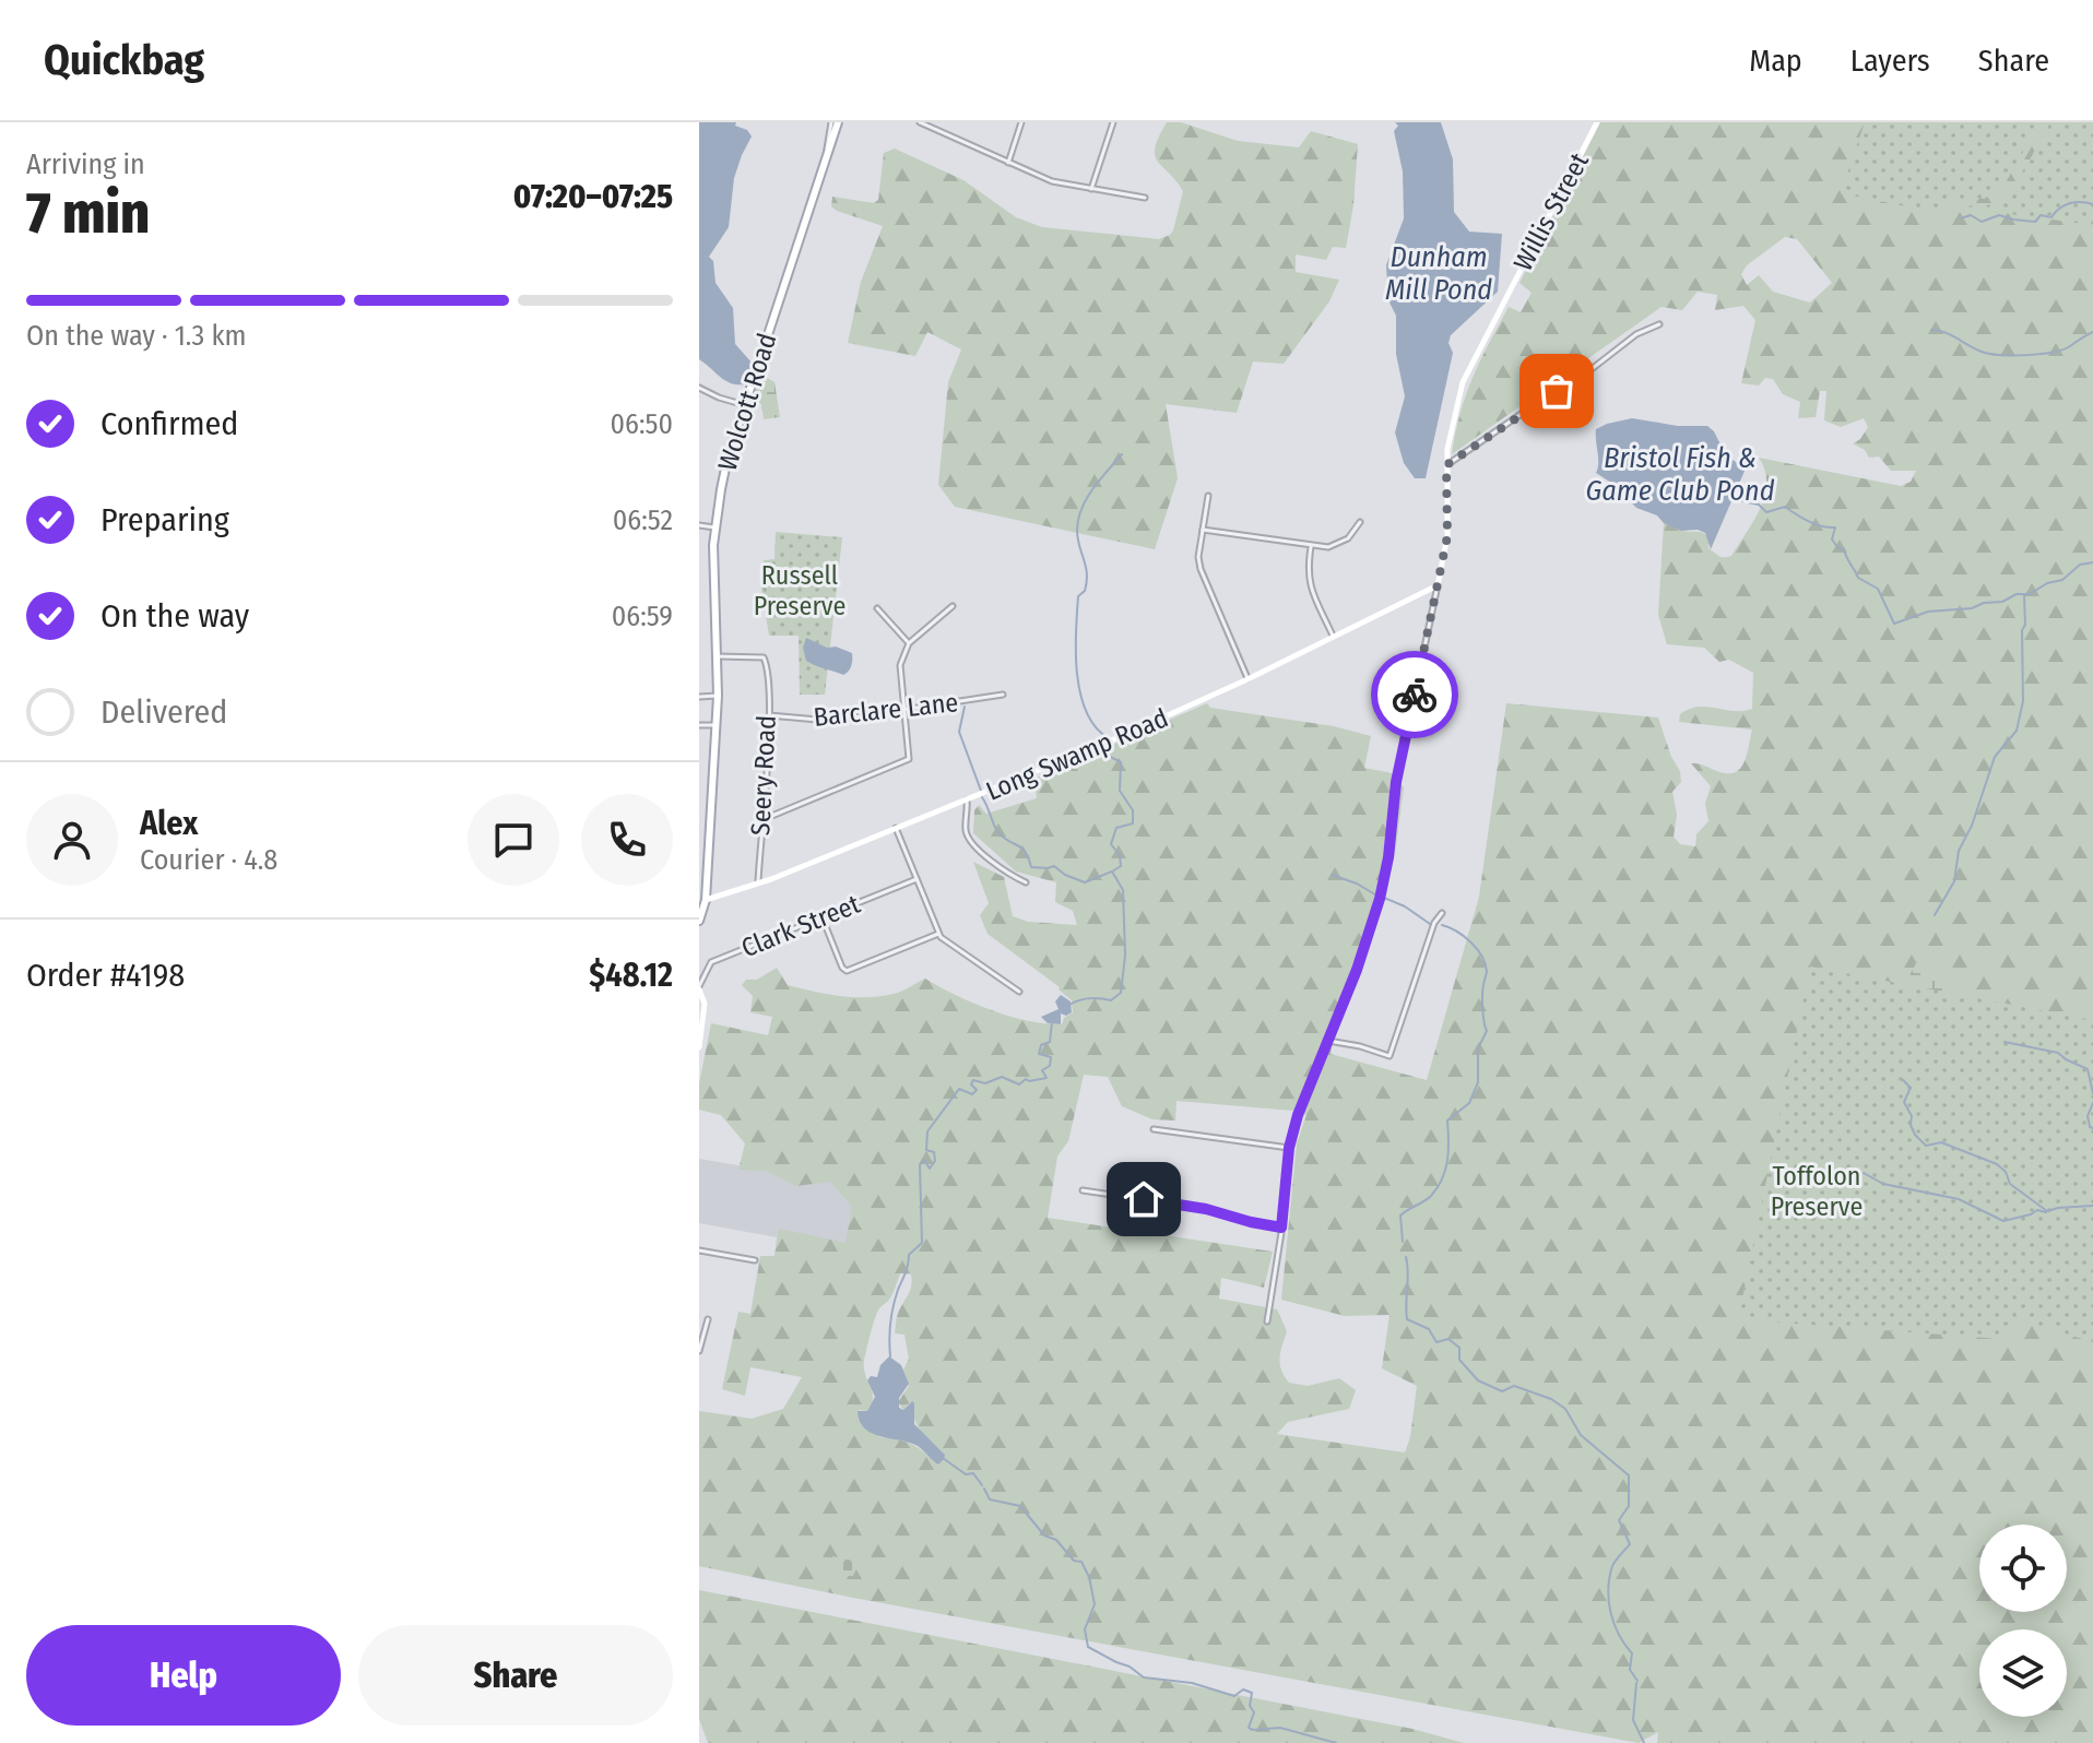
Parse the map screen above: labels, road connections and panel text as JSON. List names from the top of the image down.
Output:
{
  "streets": {
    "main road": ["Willis Street", "Wolcott Road", "Long Swamp Road"],
    "street": ["Barclare Lane", "Seery Road", "Clark Street"]
  },
  "crossings": [
    ["Willis Street", "Long Swamp Road"],
    ["Wolcott Road", "Long Swamp Road"],
    ["Wolcott Road", "Seery Road"],
    ["Barclare Lane", "Seery Road"],
    ["Long Swamp Road", "Seery Road"]
  ],
  "water": ["Dunham Mill Pond", "Bristol Fish & Game Club Pond"],
  "parks": ["Russell Preserve", "Toffolon Preserve"],
  "page": {
    "header": "Quickbag",
    "nav": ["Map", "Layers", "Share"],
    "heading": ["7 min", "Arriving in", "07:20–07:25"],
    "panel": [
      "Alex",
      "Courier · 4.8",
      "Order #4198",
      "$48.12"
    ],
    "bar": "On the way · 1.3 km",
    "list": [
      ["Confirmed", "06:50"],
      ["Preparing", "06:52"],
      ["On the way", "06:59"],
      "Delivered"
    ],
    "buttons": ["Help", "Share"]
  }
}
